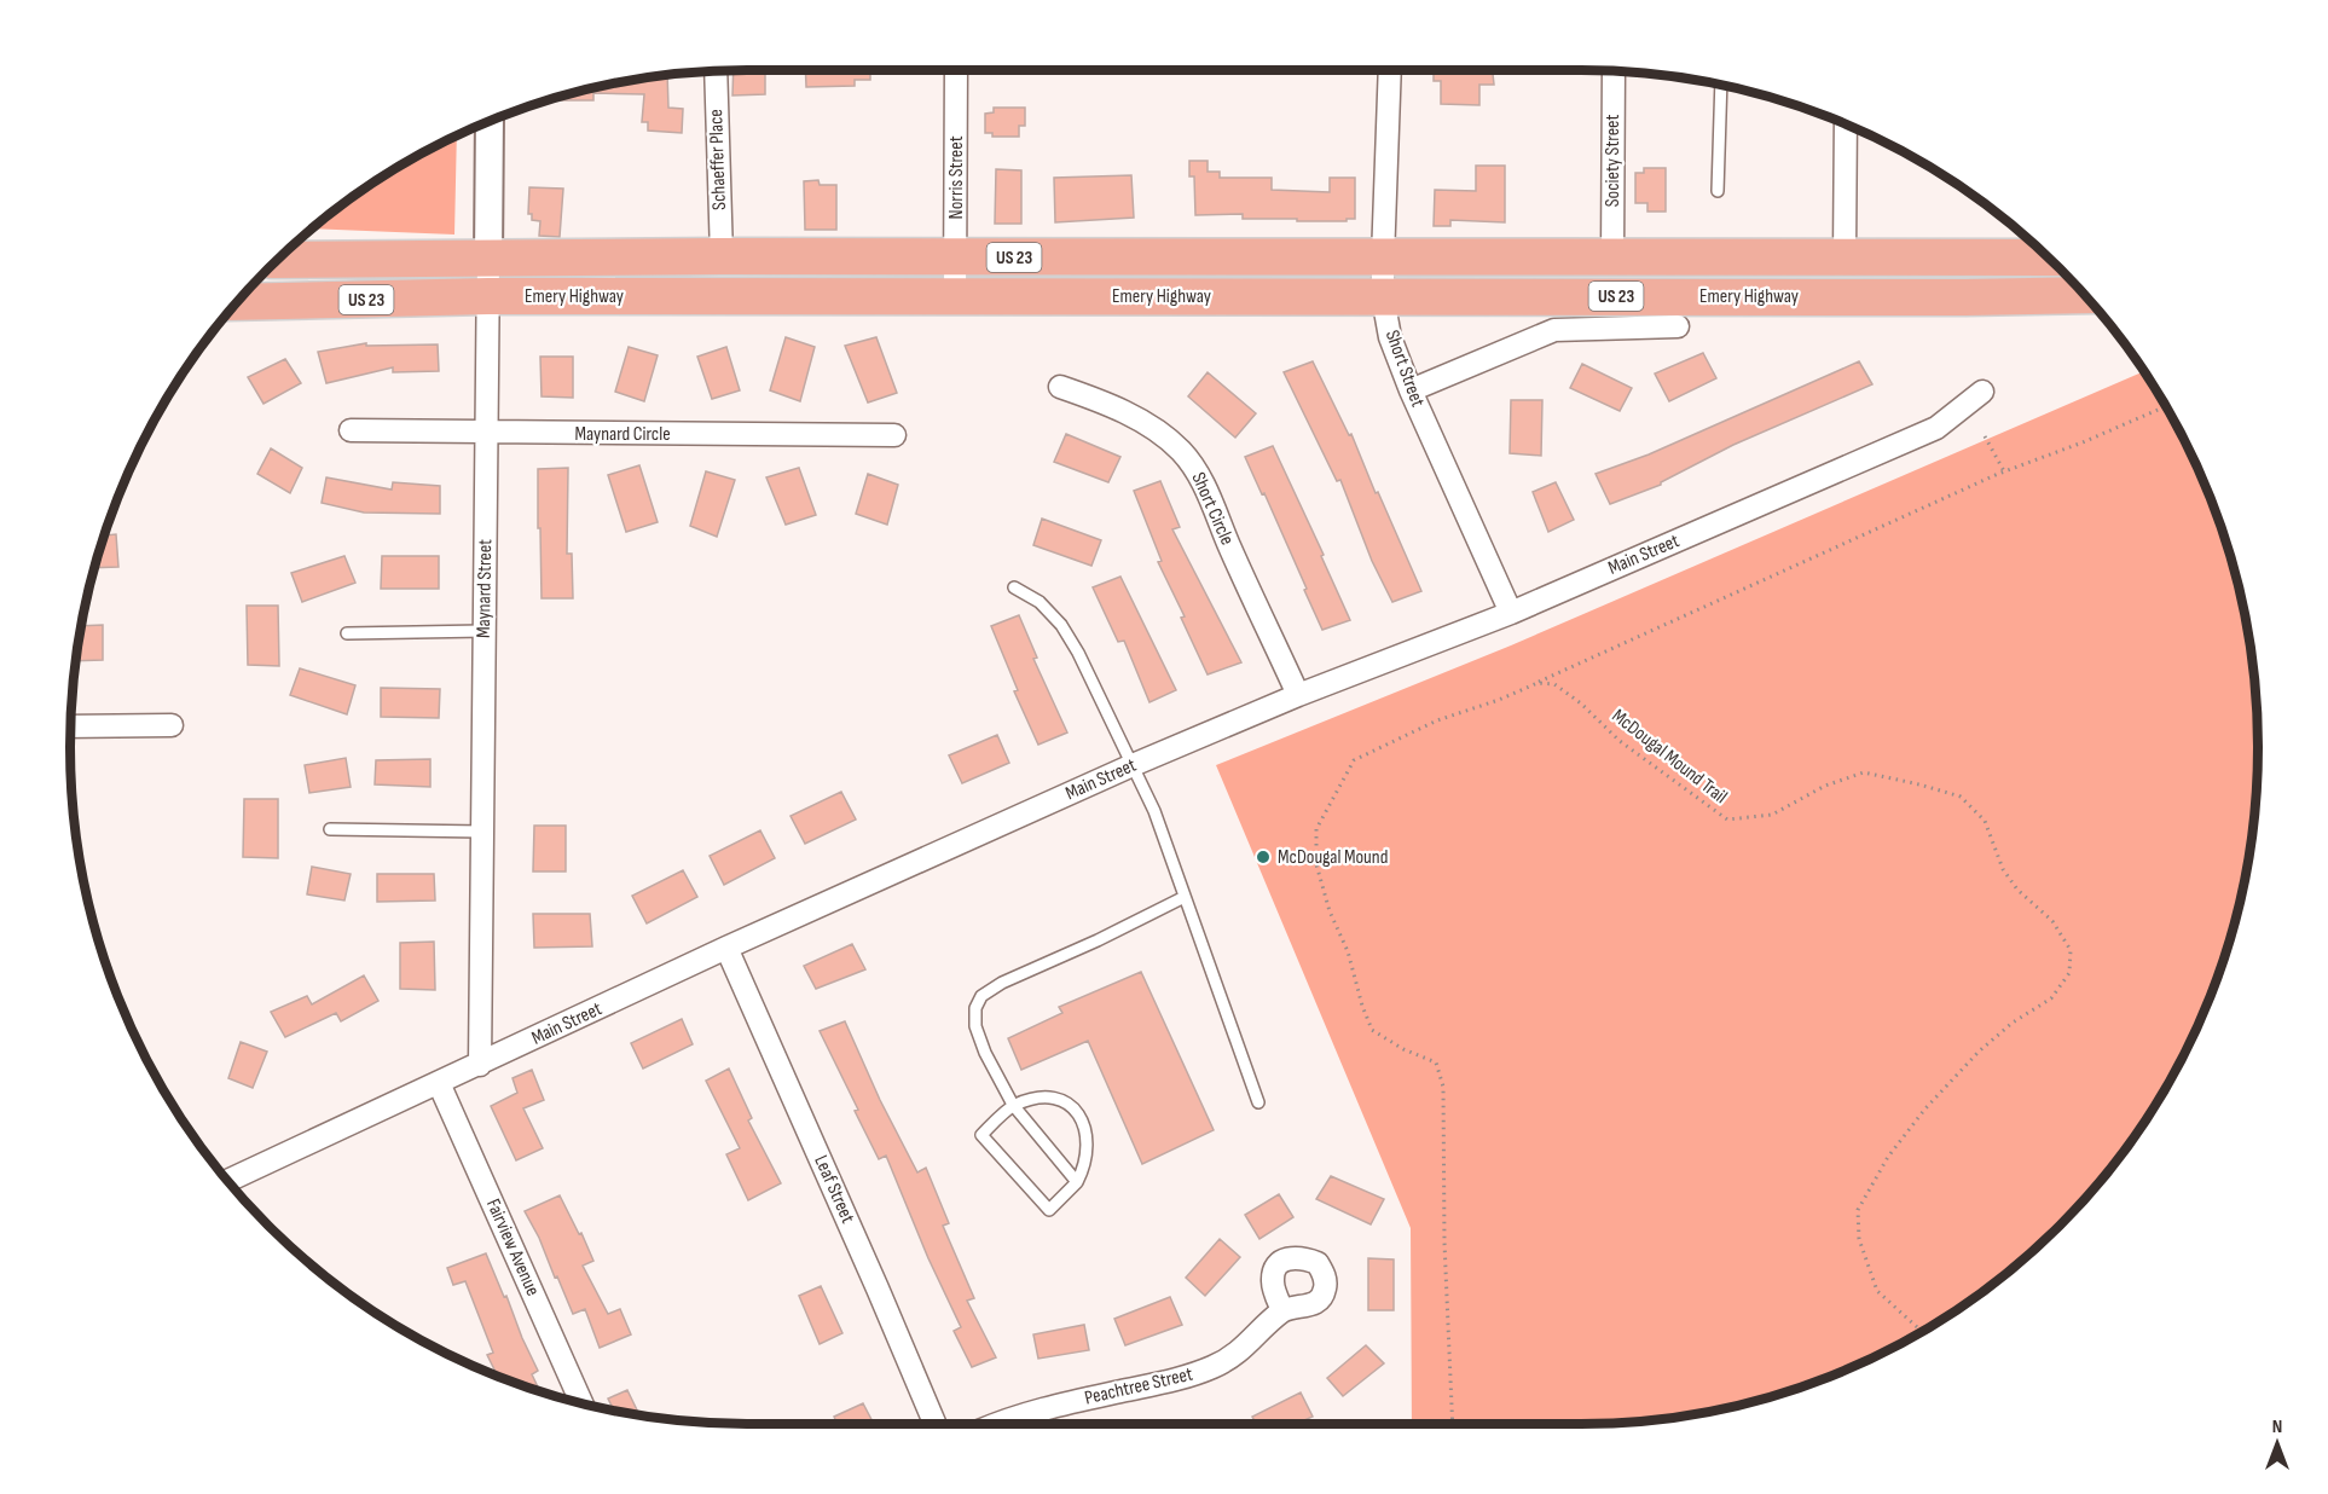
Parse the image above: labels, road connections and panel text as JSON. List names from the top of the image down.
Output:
{
  "streets": {
    "highway": ["US 23", "Emery Highway"],
    "street": [
      "Schaeffer Place",
      "Society Street",
      "Norris Street",
      "Short Street",
      "Maynard Circle",
      "Short Circle",
      "Main Street",
      "Maynard Street",
      "Leaf Street",
      "Fairview Avenue",
      "Peachtree Street"
    ],
    "path": ["McDougal Mound Trail"]
  },
  "crossings": [
    ["Schaeffer Place", "Emery Highway"],
    ["Society Street", "Emery Highway"],
    ["Norris Street", "Emery Highway"],
    ["Emery Highway", "Short Street"],
    ["Emery Highway", "Maynard Street"],
    ["Short Street", "Main Street"],
    ["Maynard Circle", "Maynard Street"],
    ["Short Circle", "Main Street"],
    ["Main Street", "Maynard Street"],
    ["Main Street", "Leaf Street"],
    ["Main Street", "Fairview Avenue"]
  ],
  "places": ["McDougal Mound"],
  "north": "top"
}
